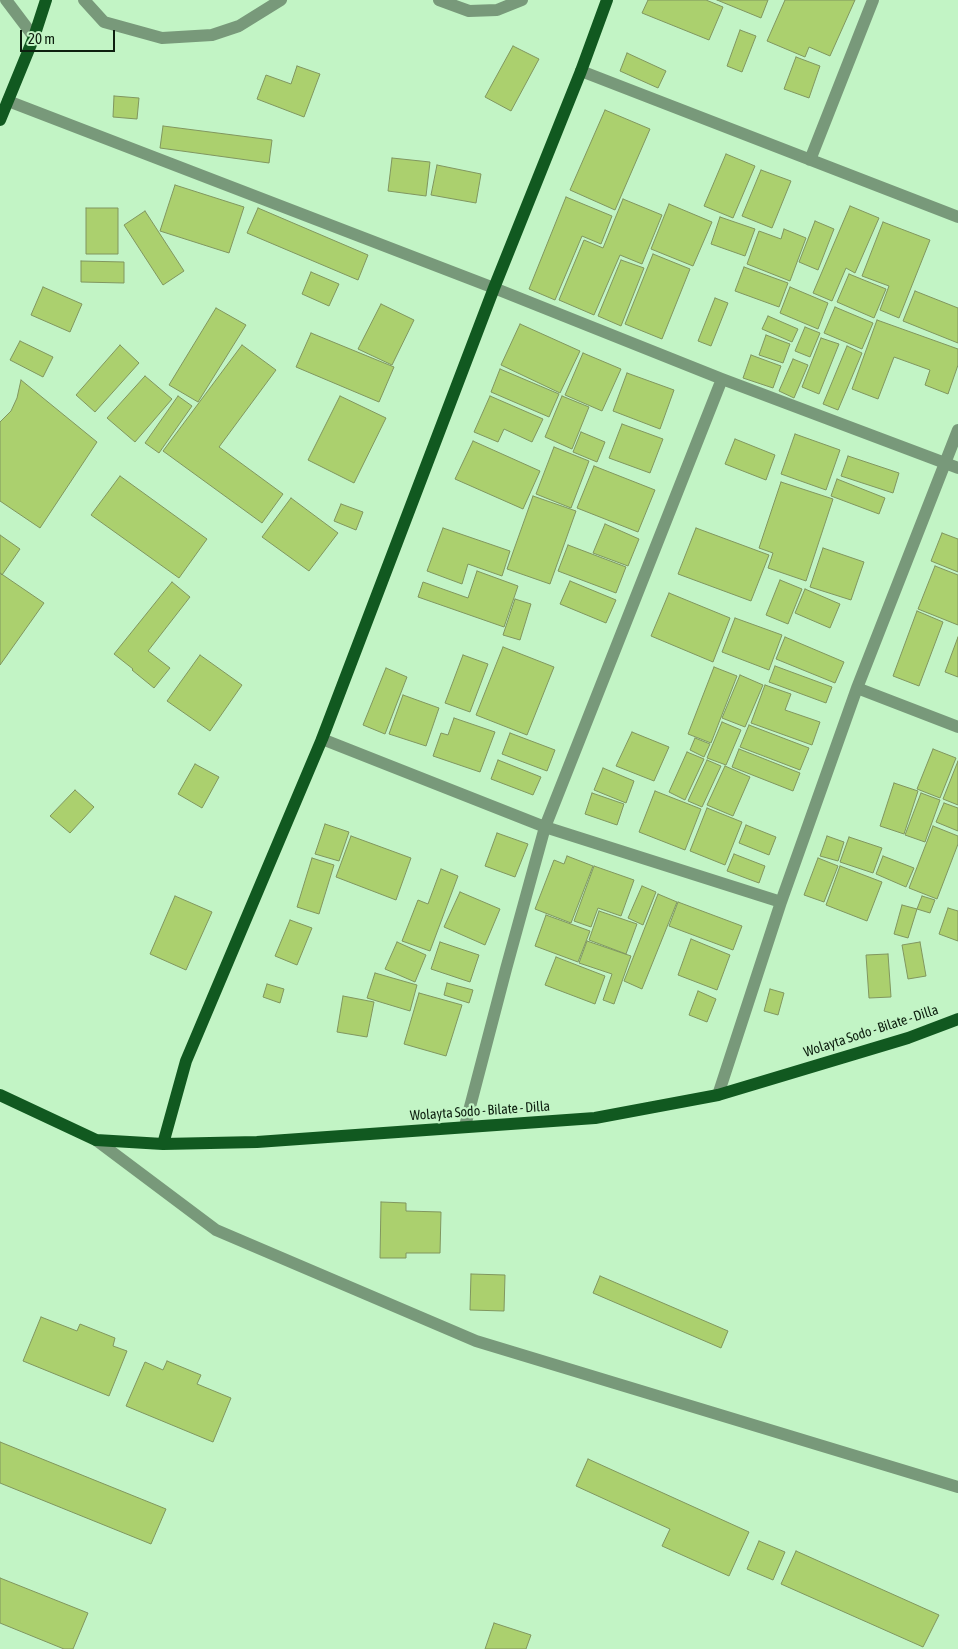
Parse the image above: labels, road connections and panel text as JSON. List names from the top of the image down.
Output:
{
  "streets": {
    "main road": ["Wolayta Sodo - Bilate - Dilla"]
  },
  "scale_bar": "20 m"
}
